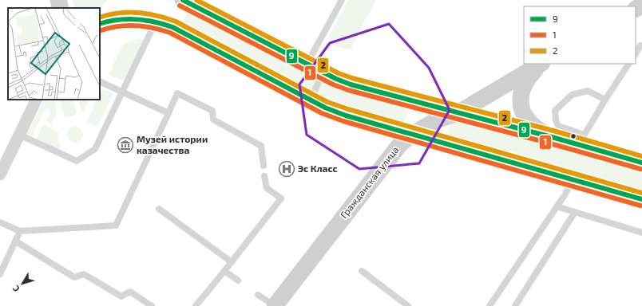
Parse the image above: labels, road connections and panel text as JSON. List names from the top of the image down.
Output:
{
  "streets": {
    "main road": ["Гражданская улица"]
  },
  "places": {
    "museum": ["Музей истории казачества"],
    "hospital": ["Эс Класс"]
  },
  "lines": ["transit line 9", "transit line 2", "transit line 1"],
  "legend": ["9", "1", "2"],
  "north": "bottom left"
}
